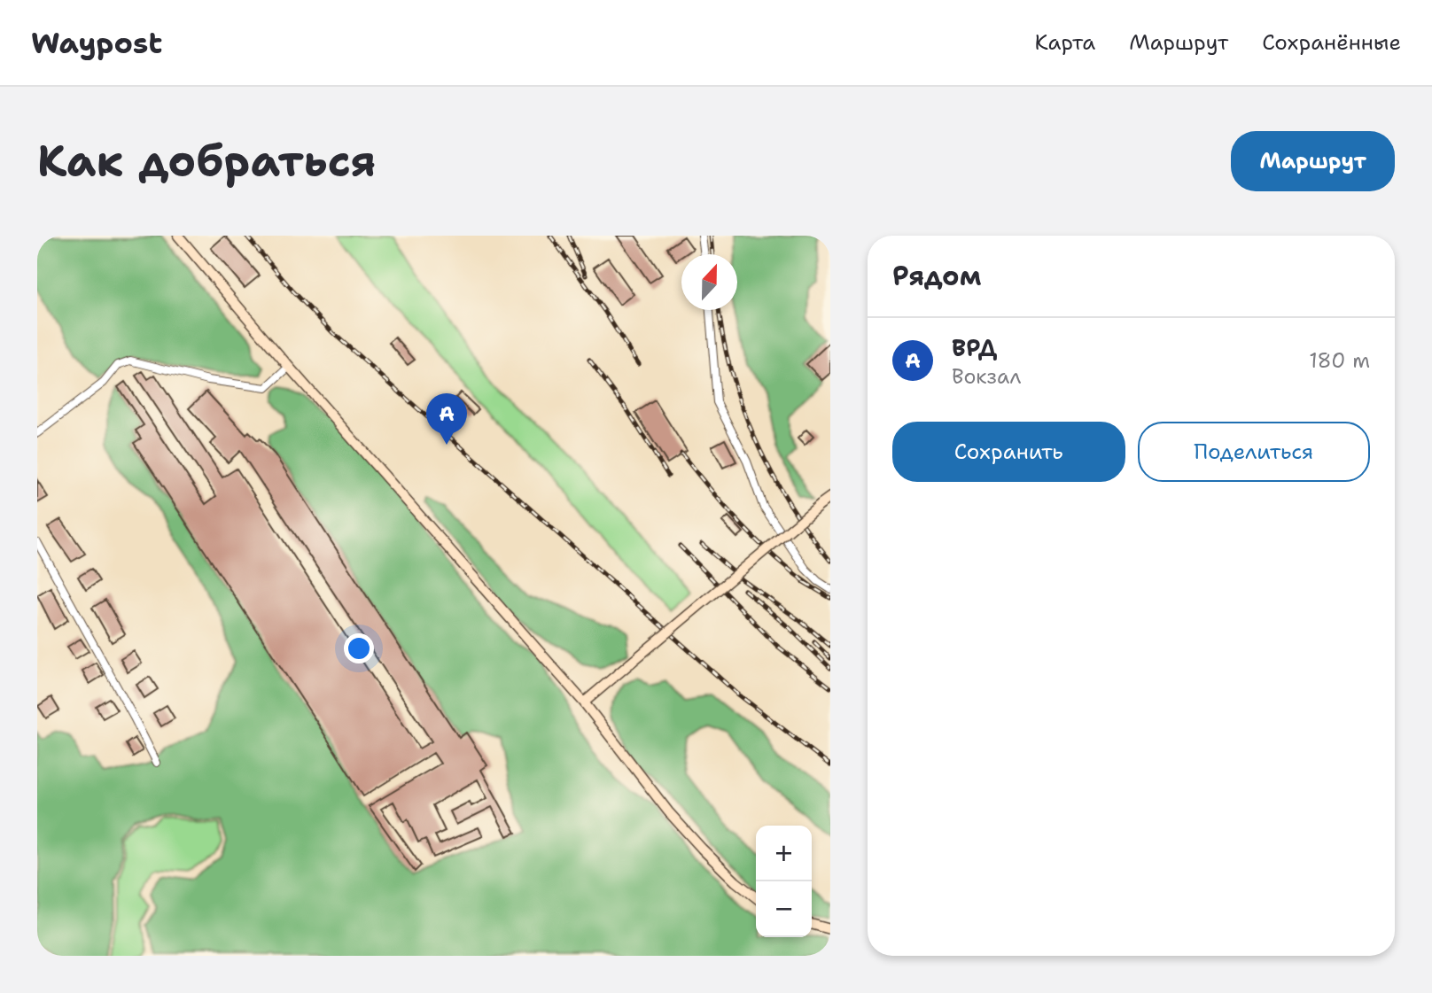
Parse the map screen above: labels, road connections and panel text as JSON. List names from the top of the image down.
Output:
{
  "north": "top",
  "page": {
    "header": "Waypost",
    "nav": ["Карта", "Маршрут", "Сохранённые"],
    "buttons": [
      "Маршрут",
      ["Сохранить", "Поделиться"]
    ],
    "title": "Как добраться",
    "heading": "Рядом",
    "list": [
      {
        "mark": "A",
        "name": "ВРД",
        "note": "Вокзал",
        "value": "180 m"
      }
    ],
    "pins": "A",
    "map_buttons": ["+", "−"]
  }
}
